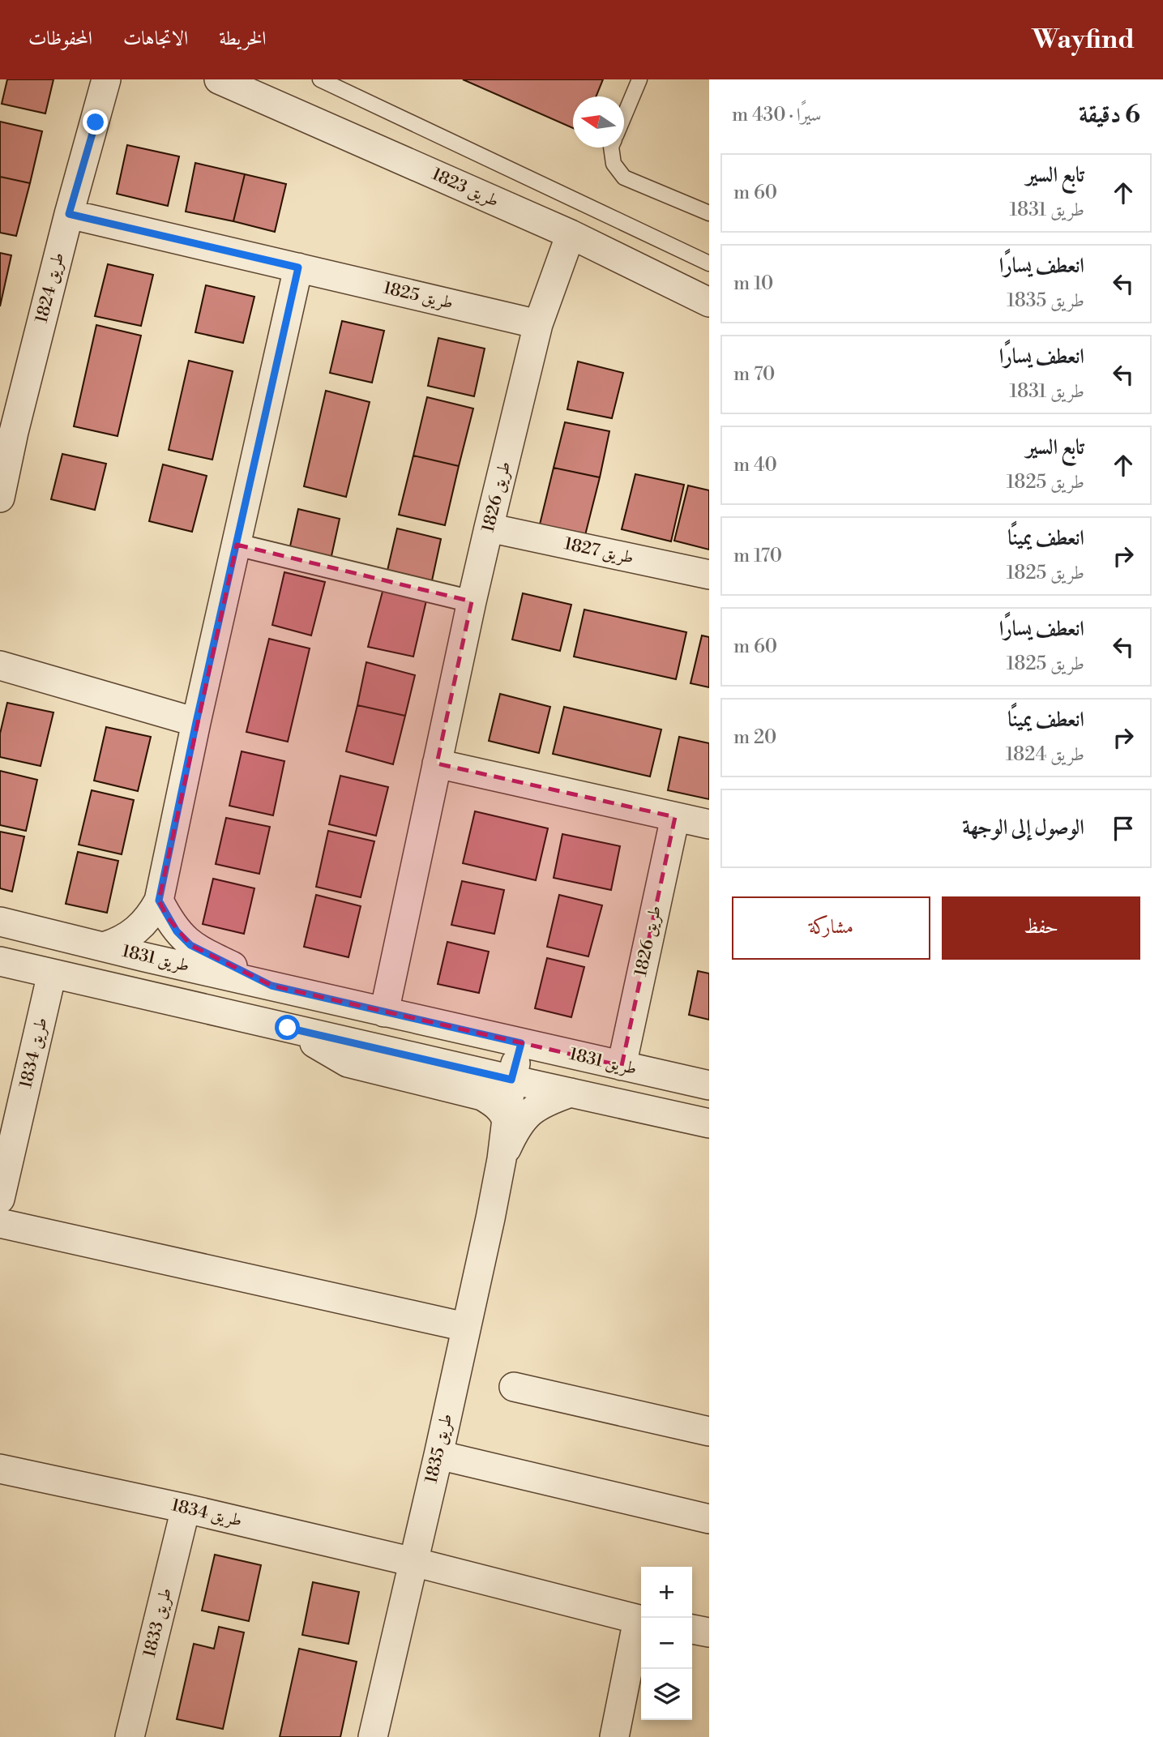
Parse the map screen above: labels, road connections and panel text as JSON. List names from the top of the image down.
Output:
{
  "streets": {
    "street": [
      "طريق 1823",
      "طريق 1824",
      "طريق 1825",
      "طريق 1826",
      "طريق 1827",
      "طريق 1831",
      "طريق 1834",
      "طريق 1835",
      "طريق 1833"
    ]
  },
  "crossings": [
    ["طريق 1823", "طريق 1826"],
    ["طريق 1824", "طريق 1825"],
    ["طريق 1825", "طريق 1826"],
    ["طريق 1826", "طريق 1827"],
    ["طريق 1826", "طريق 1831"],
    ["طريق 1831", "طريق 1835"],
    ["طريق 1834", "طريق 1835"],
    ["طريق 1834", "طريق 1833"]
  ],
  "north": "left",
  "page": {
    "header": "Wayfind",
    "nav": ["الخريطة", "الاتجاهات", "المحفوظات"],
    "heading": ["6 دقيقة", "سيرًا · 430 m"],
    "list": [
      ["تابع السير", "طريق 1831", "60 m"],
      ["انعطف يسارًا", "طريق 1835", "10 m"],
      ["انعطف يسارًا", "طريق 1831", "70 m"],
      ["تابع السير", "طريق 1825", "40 m"],
      ["انعطف يمينًا", "طريق 1825", "170 m"],
      ["انعطف يسارًا", "طريق 1825", "60 m"],
      ["انعطف يمينًا", "طريق 1824", "20 m"],
      "الوصول إلى الوجهة"
    ],
    "buttons": ["حفظ", "مشاركة"],
    "map_buttons": ["+", "−"]
  }
}
